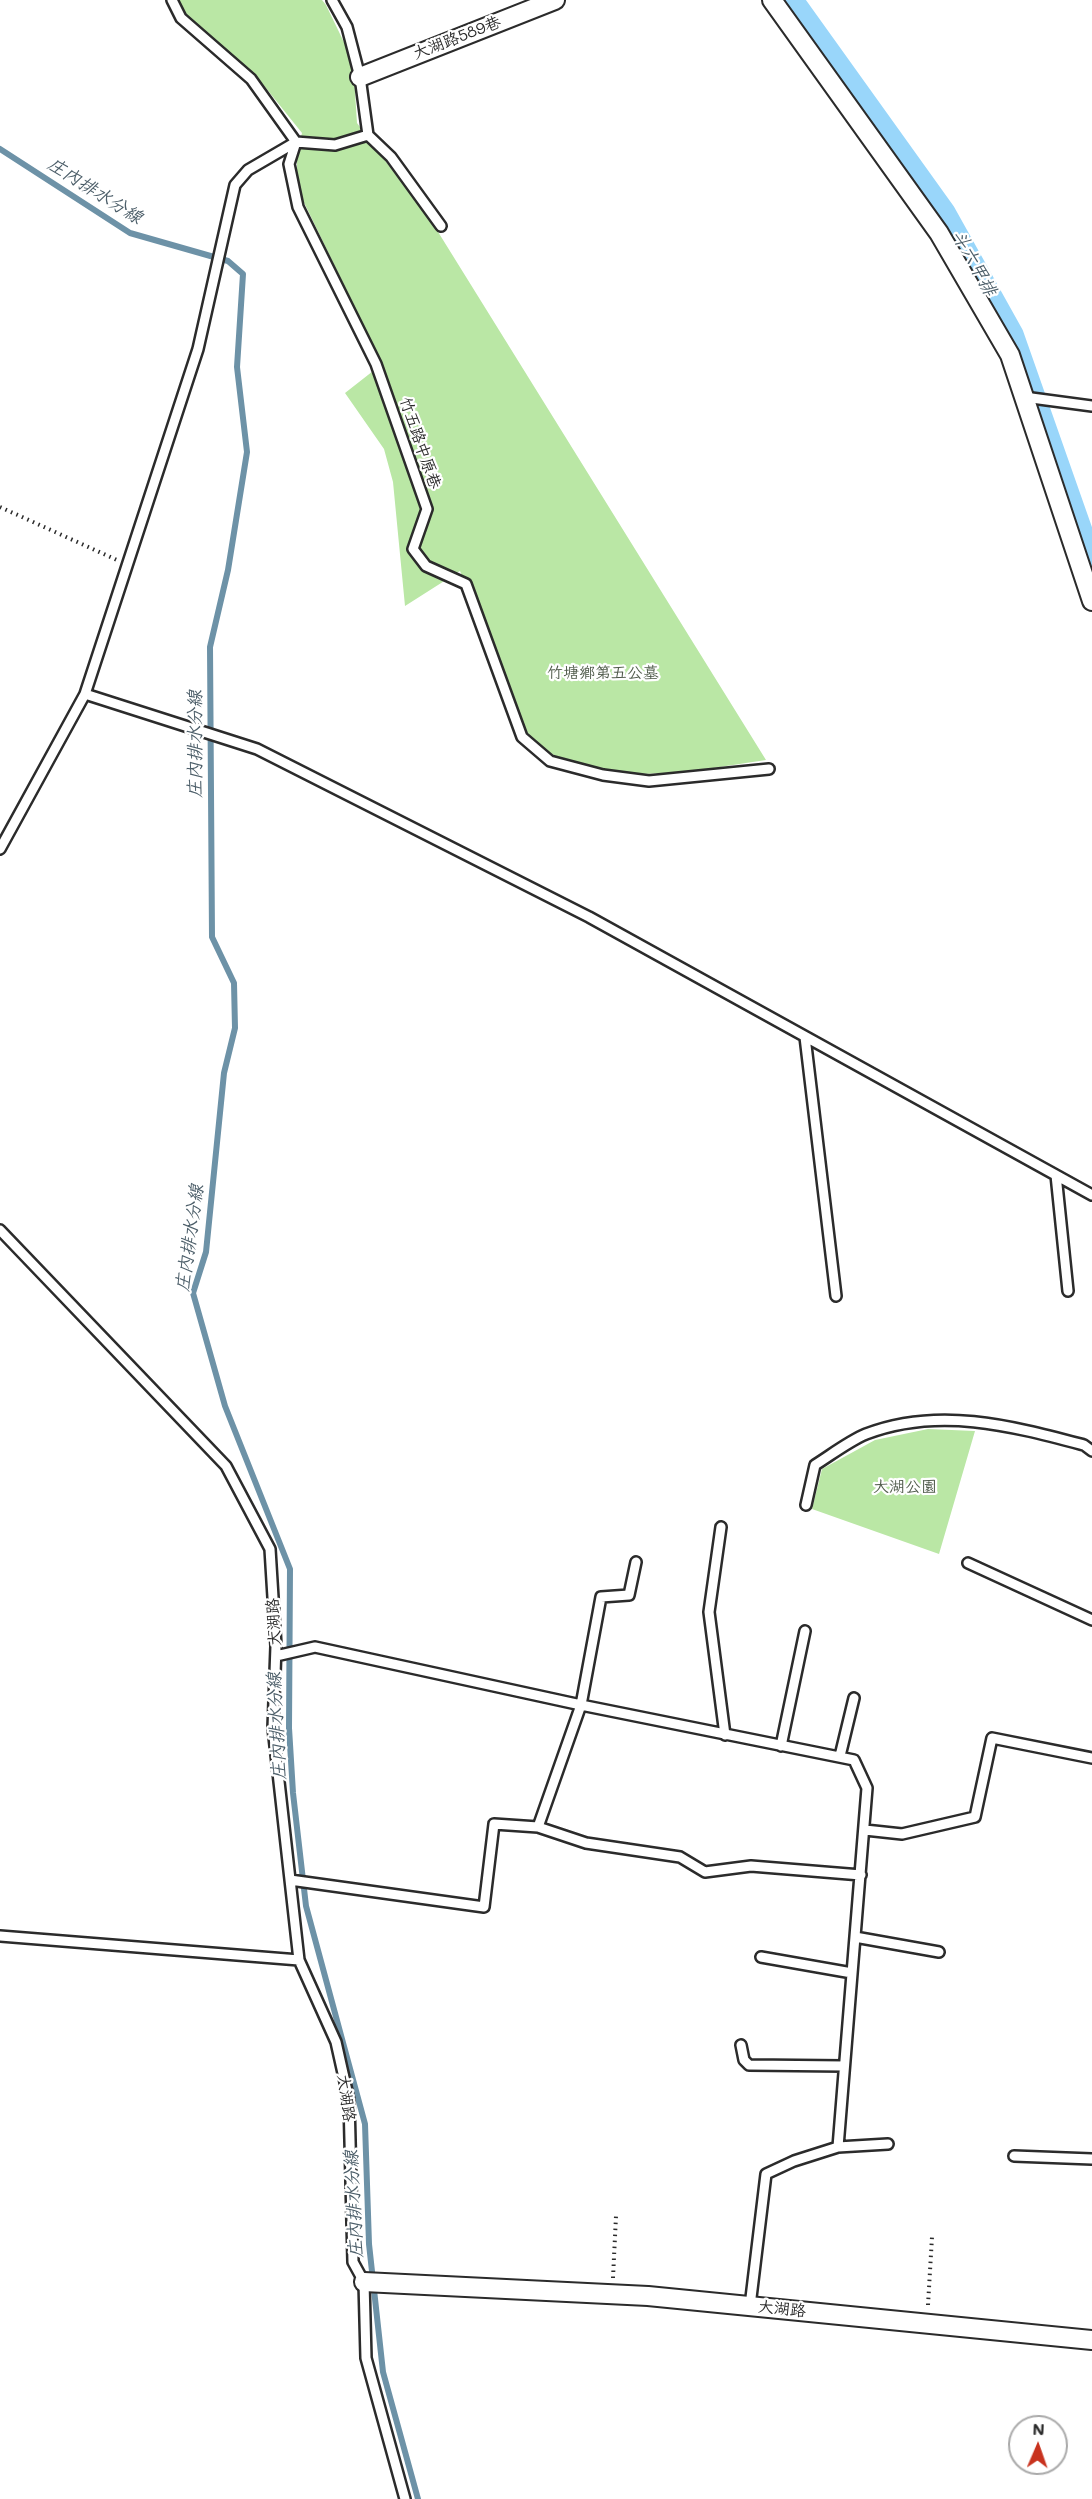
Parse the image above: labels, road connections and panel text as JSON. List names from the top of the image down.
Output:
{
  "streets": {
    "street": ["大湖路589巷", "大湖路"],
    "lane": ["竹五路中原巷"]
  },
  "water": ["庄內排水分線", "斗六甲排"],
  "parks": ["竹塘鄉第五公墓", "大湖公園"],
  "north": "top"
}
